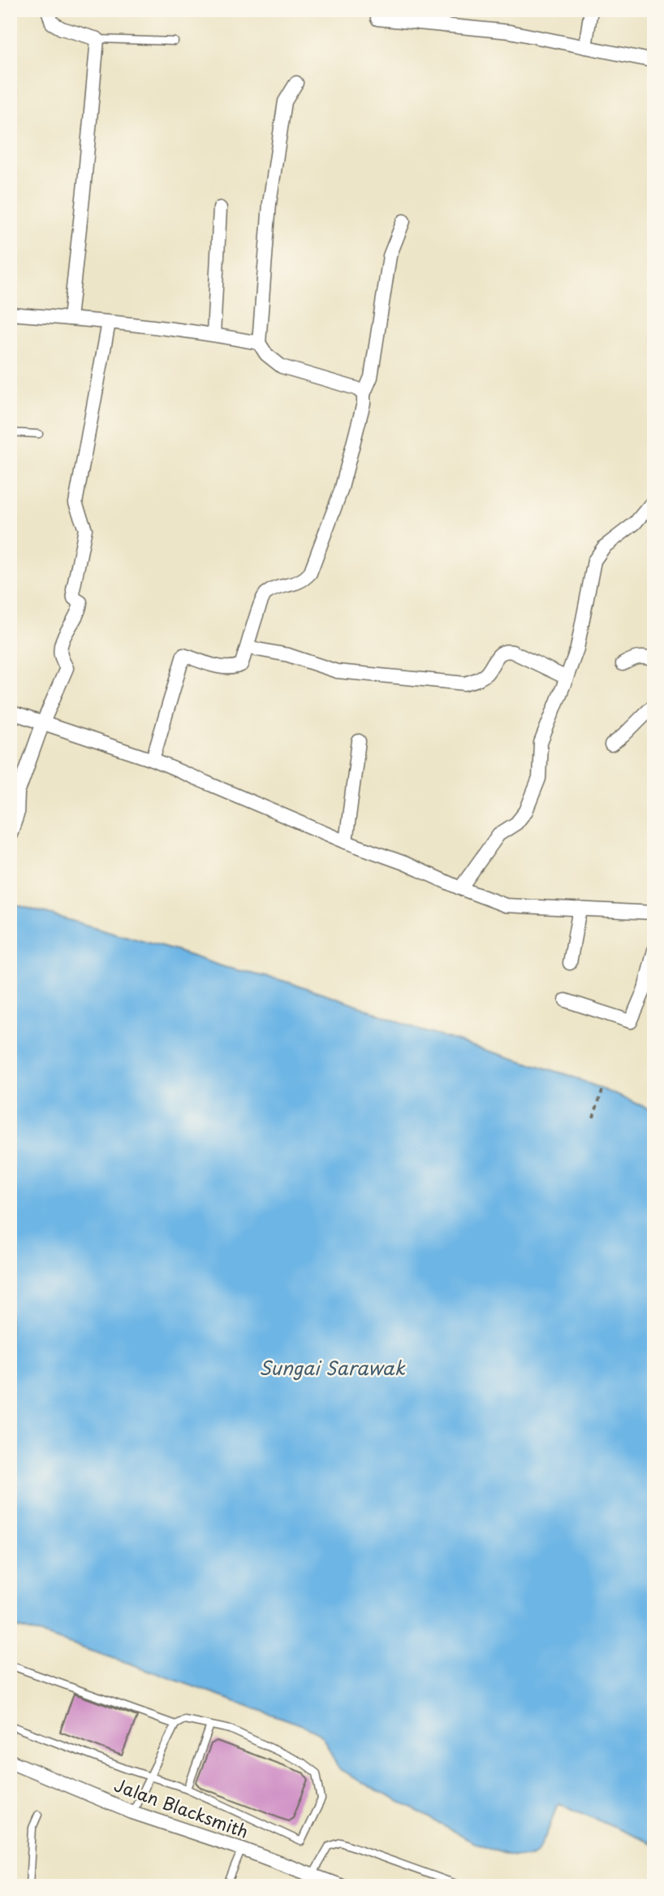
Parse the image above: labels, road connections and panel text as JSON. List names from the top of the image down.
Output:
{
  "streets": {
    "street": ["Jalan Blacksmith"]
  },
  "water": ["Sungai Sarawak"]
}
